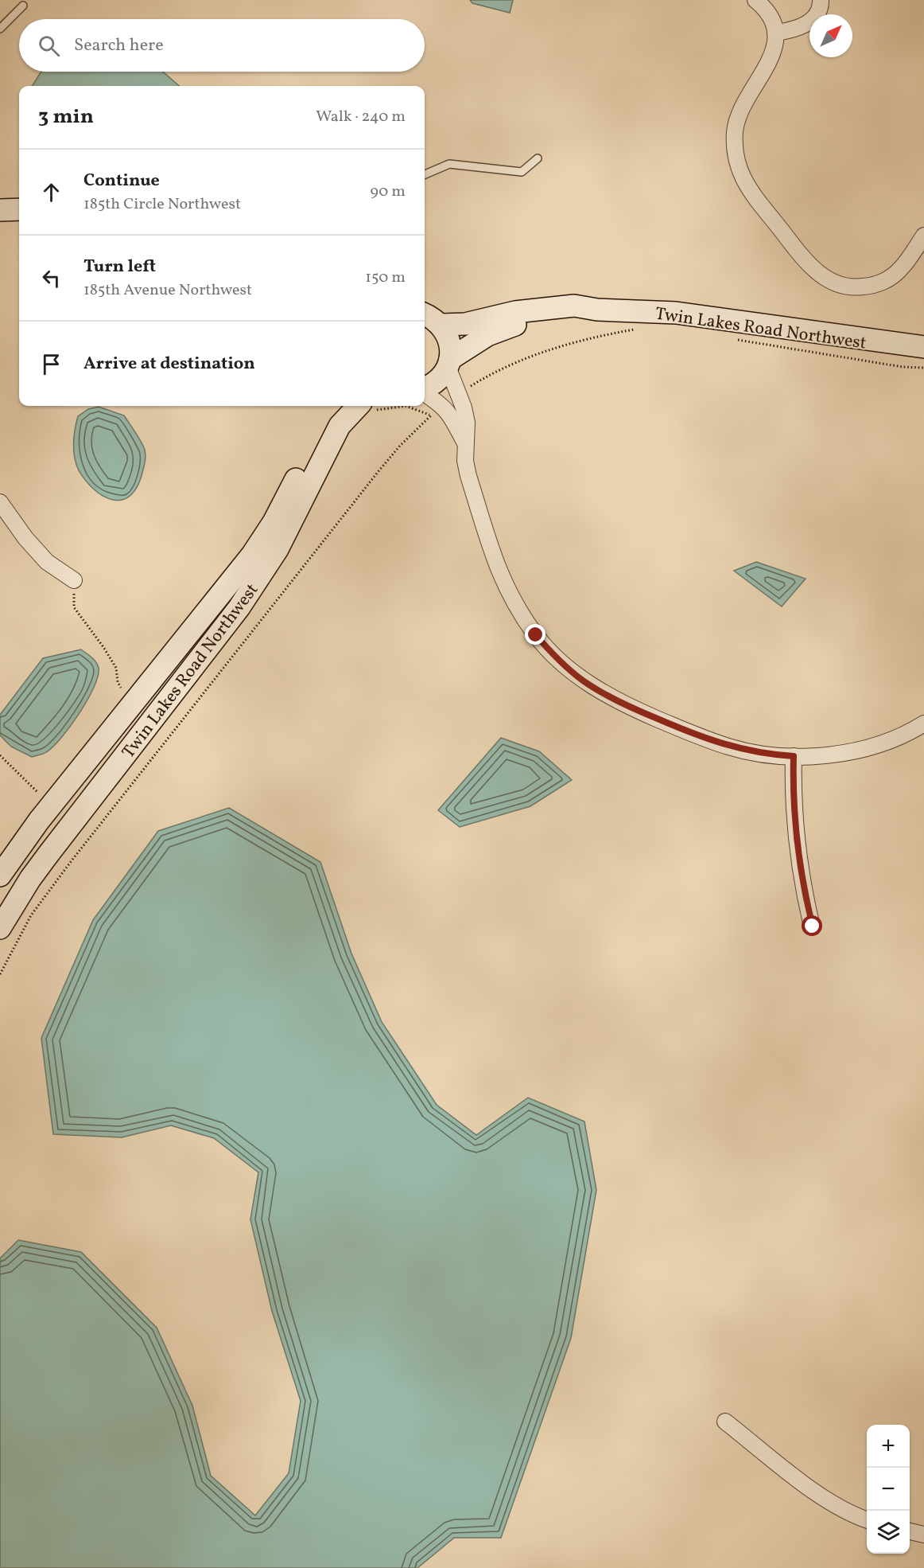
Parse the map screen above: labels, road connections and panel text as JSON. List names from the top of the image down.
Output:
{
  "streets": {
    "main road": ["Twin Lakes Road Northwest"]
  },
  "north": "top right",
  "page": {
    "search": "Search here",
    "heading": ["3 min", "Walk · 240 m"],
    "list": [
      ["Continue", "185th Circle Northwest", "90 m"],
      ["Turn left", "185th Avenue Northwest", "150 m"],
      "Arrive at destination"
    ],
    "map_buttons": ["+", "−"]
  }
}
